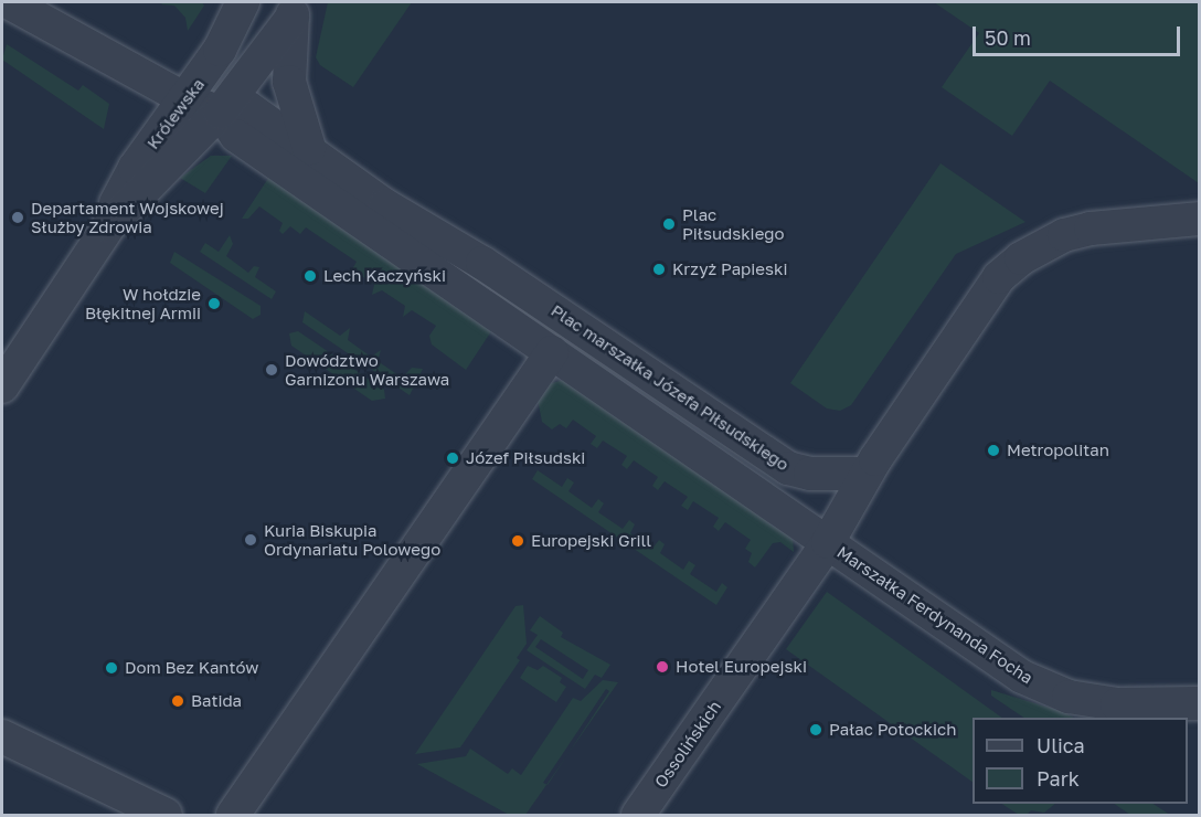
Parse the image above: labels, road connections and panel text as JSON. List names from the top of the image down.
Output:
{
  "streets": {
    "street": [
      "Królewska",
      "Plac marszałka Józefa Piłsudskiego",
      "Marszałka Ferdynanda Focha",
      "Ossolińskich"
    ]
  },
  "crossings": [
    ["Królewska", "Plac marszałka Józefa Piłsudskiego"],
    ["Plac marszałka Józefa Piłsudskiego", "Ossolińskich"],
    ["Marszałka Ferdynanda Focha", "Ossolińskich"]
  ],
  "places": [
    "Departament Wojskowej Służby Zdrowia",
    "Plac Piłsudskiego",
    "Krzyż Papieski",
    "Lech Kaczyński",
    "W hołdzie Błękitnej Armii",
    "Dowództwo Garnizonu Warszawa",
    "Metropolitan",
    "Józef Piłsudski",
    "Kuria Biskupia Ordynariatu Polowego",
    "Europejski Grill",
    "Hotel Europejski",
    "Dom Bez Kantów",
    "Batida",
    "Pałac Potockich"
  ],
  "legend": ["Ulica", "Park"],
  "scale_bar": "50 m"
}
